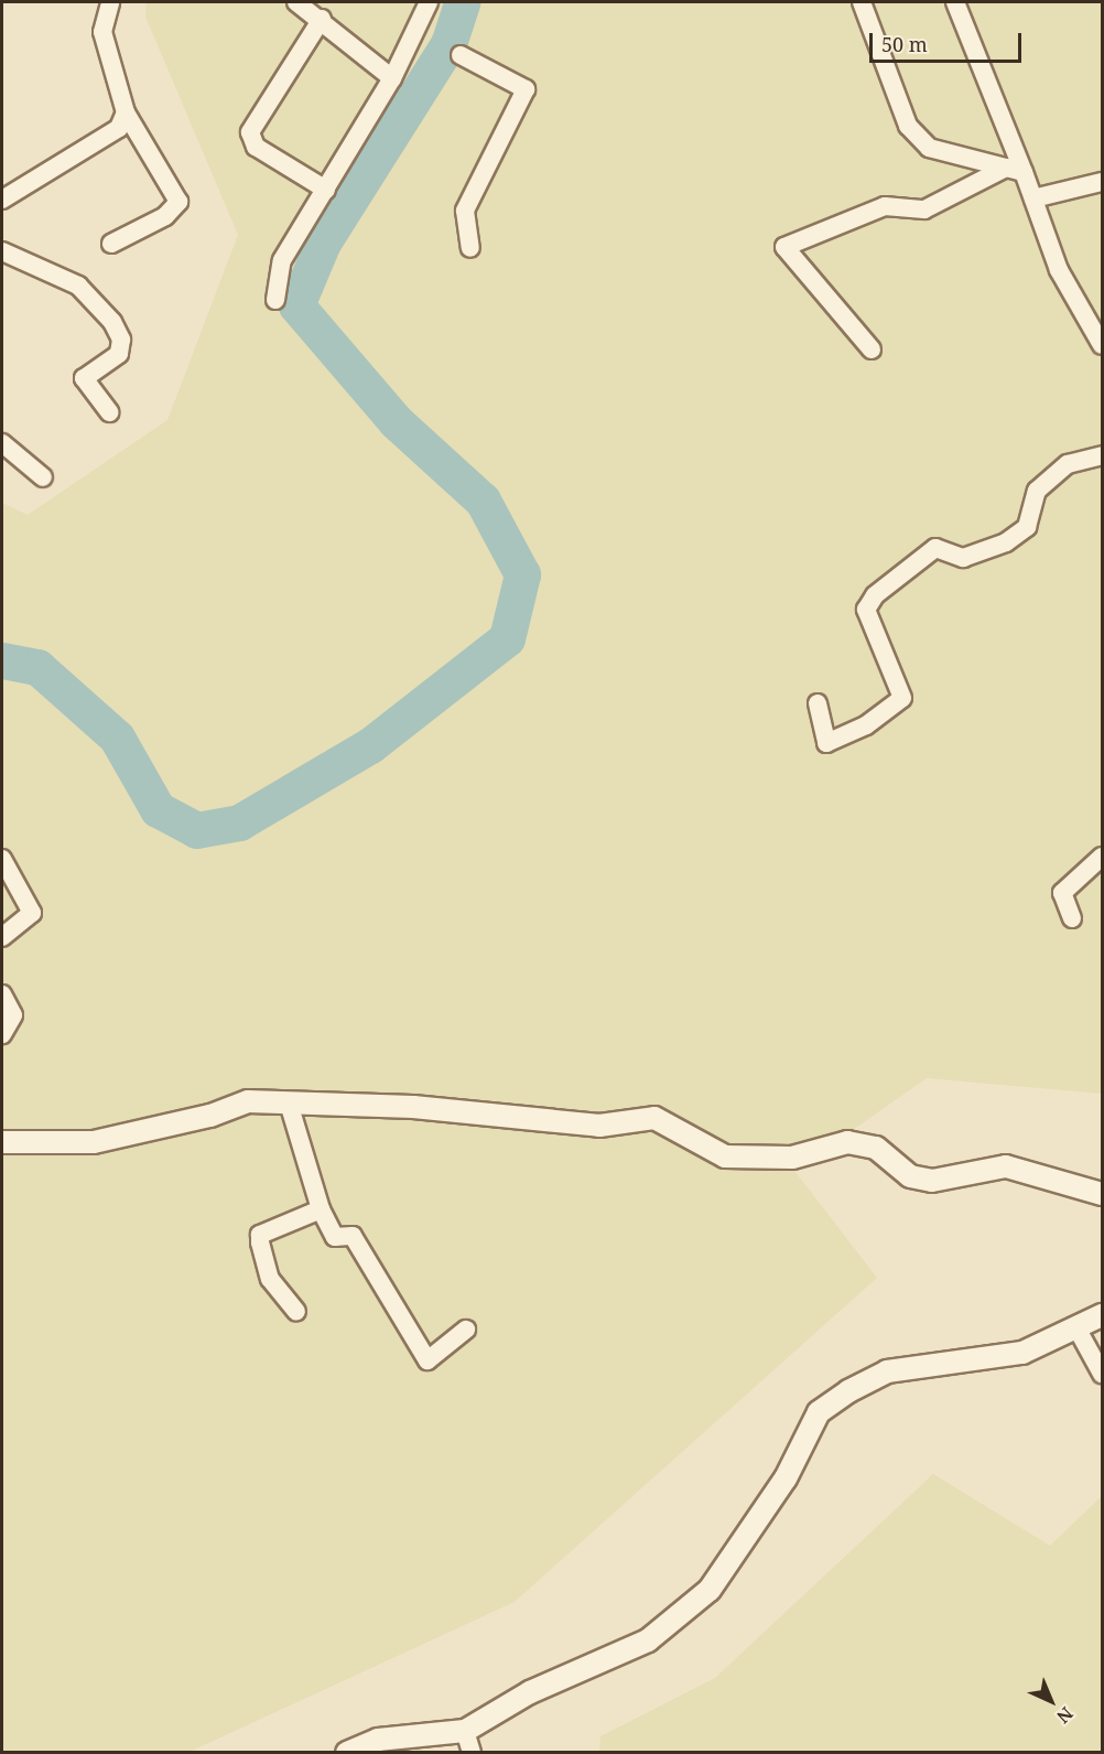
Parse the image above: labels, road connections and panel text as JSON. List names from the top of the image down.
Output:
{
  "scale_bar": "50 m",
  "north": "bottom right"
}
